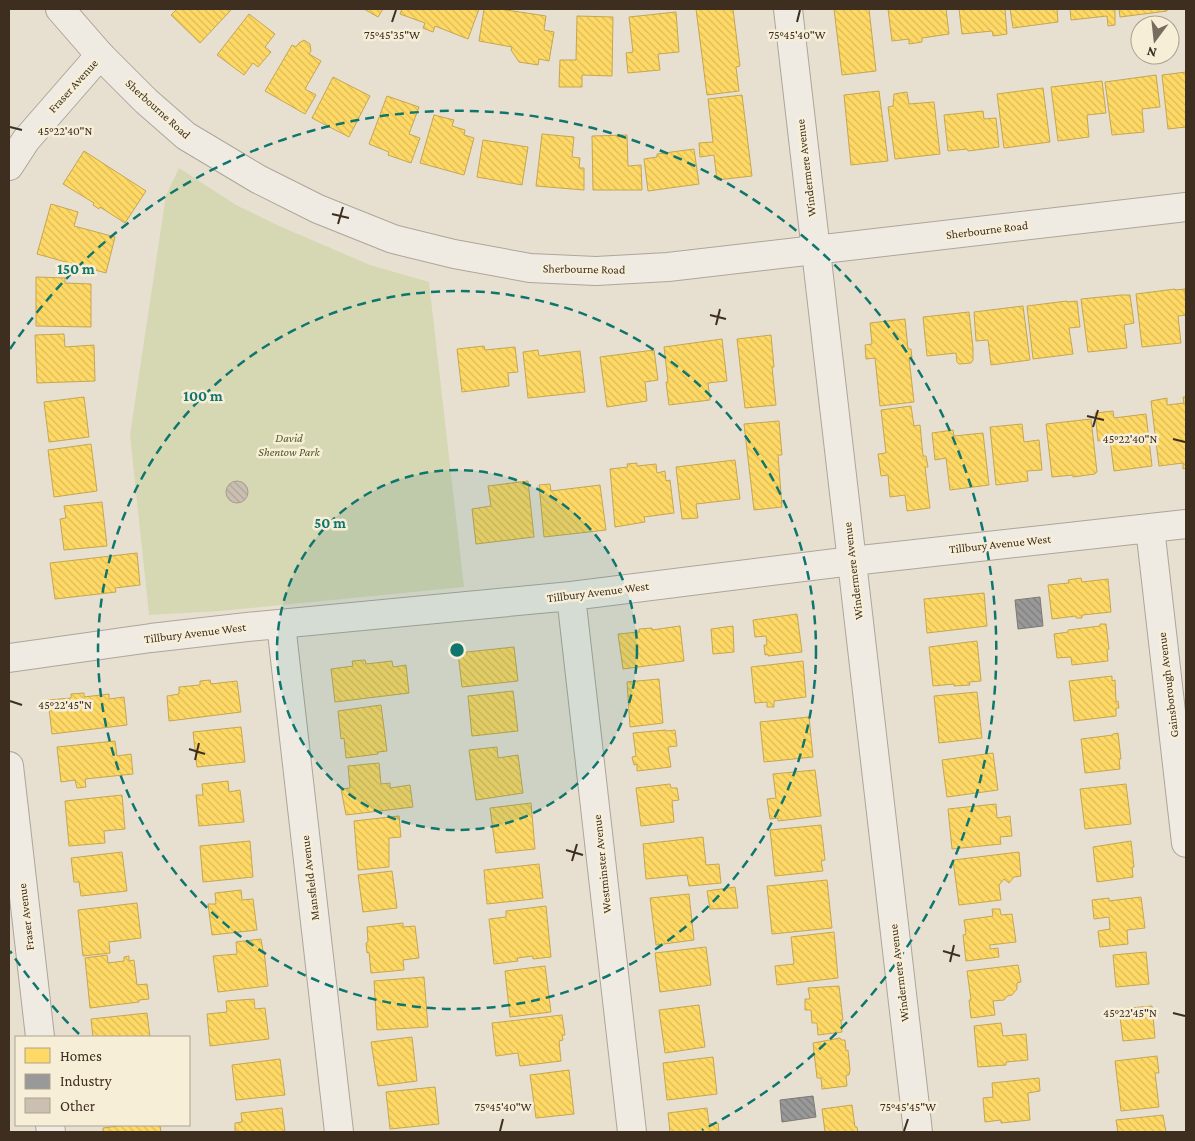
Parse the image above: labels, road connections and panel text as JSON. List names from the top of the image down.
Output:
{
  "streets": {
    "street": [
      "Fraser Avenue",
      "Sherbourne Road",
      "Windermere Avenue",
      "Tillbury Avenue West",
      "Gainsborough Avenue",
      "Westminster Avenue",
      "Mansfield Avenue"
    ]
  },
  "crossings": [
    ["Fraser Avenue", "Sherbourne Road"],
    ["Sherbourne Road", "Windermere Avenue"],
    ["Windermere Avenue", "Tillbury Avenue West"],
    ["Tillbury Avenue West", "Gainsborough Avenue"],
    ["Tillbury Avenue West", "Westminster Avenue"],
    ["Tillbury Avenue West", "Mansfield Avenue"]
  ],
  "parks": ["David Shentow Park"],
  "legend": ["Homes", "Industry", "Other"],
  "north": "bottom",
  "coordinates": [
    "75°45'35\"W",
    "75°45'40\"W",
    "45°22'40\"N",
    "45°22'45\"N",
    "75°45'45\"W"
  ],
  "rings": ["150 m", "100 m", "50 m"]
}
